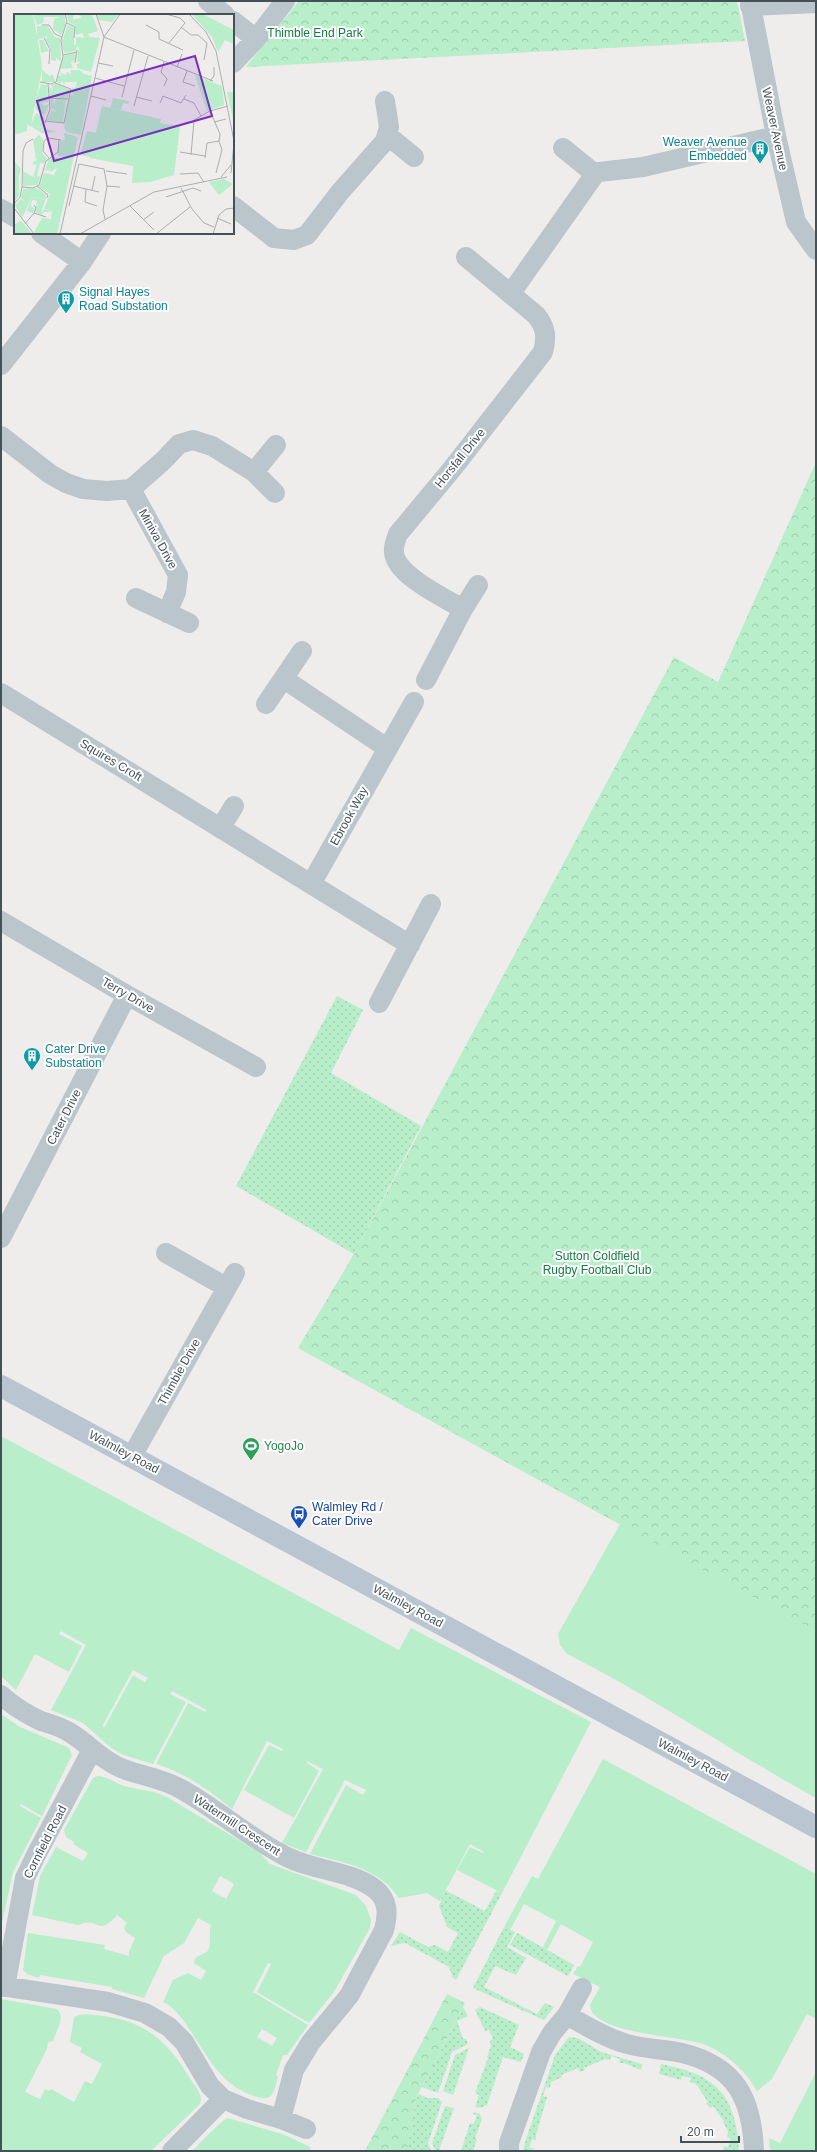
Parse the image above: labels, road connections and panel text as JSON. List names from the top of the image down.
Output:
{
  "streets": {
    "main road": ["Walmley Road"],
    "street": [
      "Weaver Avenue",
      "Horsfall Drive",
      "Miniva Drive",
      "Squires Croft",
      "Ebrook Way",
      "Terry Drive",
      "Cater Drive",
      "Thimble Drive",
      "Watermill Crescent",
      "Cornfield Road"
    ]
  },
  "crossings": [
    ["Squires Croft", "Ebrook Way"],
    ["Terry Drive", "Cater Drive"],
    ["Thimble Drive", "Walmley Road"],
    ["Watermill Crescent", "Cornfield Road"]
  ],
  "parks": ["Thimble End Park", "Sutton Coldfield Rugby Football Club"],
  "places": {
    "building": ["Weaver Avenue Embedded", "Signal Hayes Road Substation", "Cater Drive Substation"],
    "sports": ["YogoJo"],
    "bus stop": ["Walmley Rd / Cater Drive"]
  },
  "scale_bar": "20 m"
}
